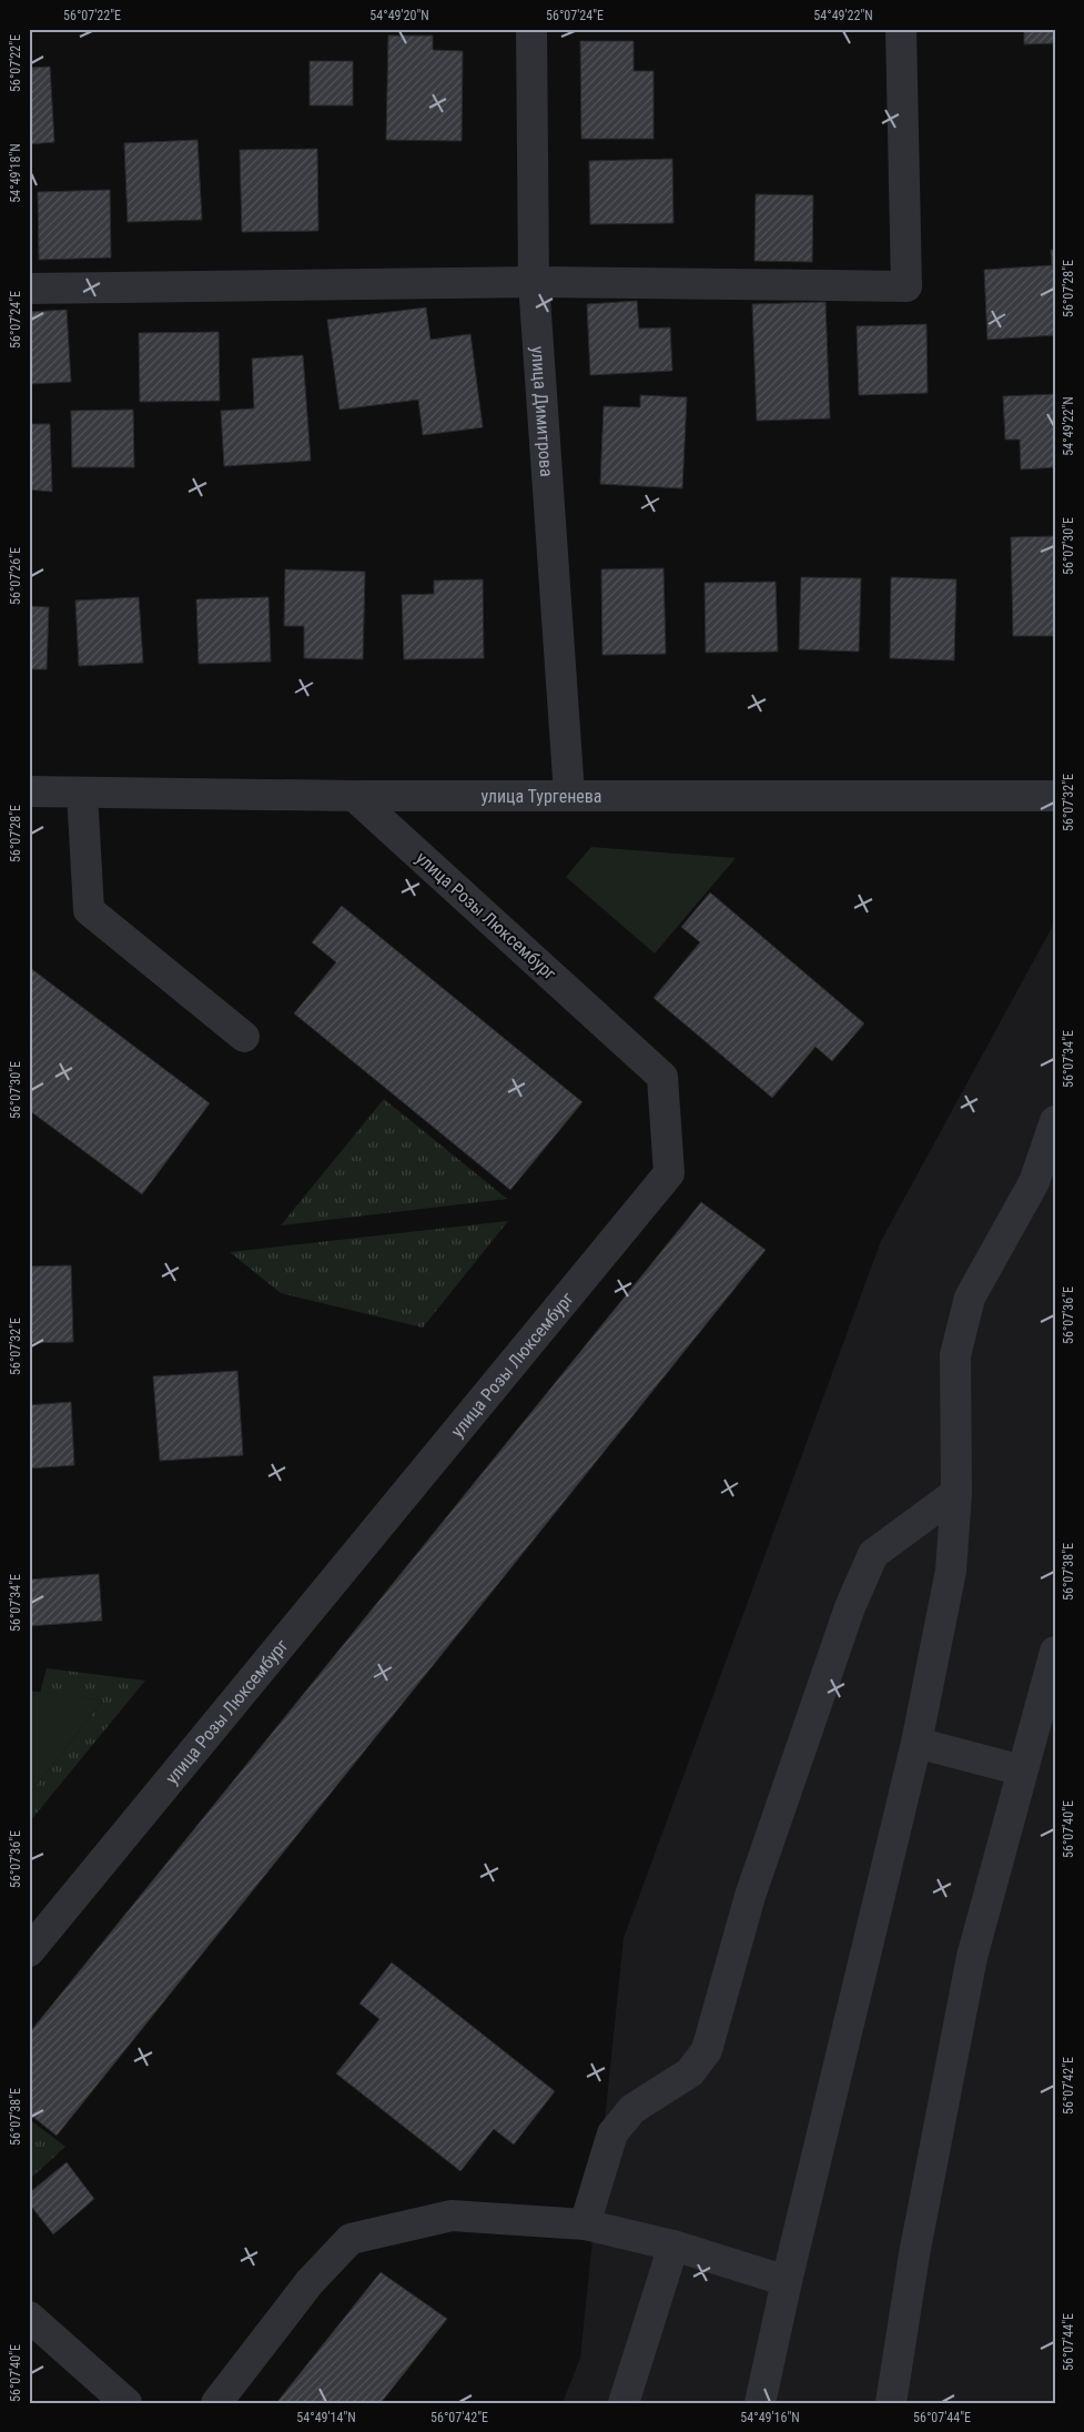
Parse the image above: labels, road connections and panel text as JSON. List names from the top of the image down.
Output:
{
  "streets": {
    "street": ["улица Димитрова", "улица Тургенева", "улица Розы Люксембург"]
  },
  "crossings": [
    ["улица Димитрова", "улица Тургенева"],
    ["улица Тургенева", "улица Розы Люксембург"]
  ],
  "coordinates": [
    "56°07'22\"E",
    "54°49'20\"N",
    "56°07'24\"E",
    "54°49'22\"N",
    "54°49'18\"N",
    "56°07'28\"E",
    "56°07'30\"E",
    "56°07'26\"E",
    "56°07'32\"E",
    "56°07'34\"E",
    "56°07'36\"E",
    "56°07'38\"E",
    "56°07'40\"E",
    "56°07'42\"E",
    "56°07'44\"E",
    "54°49'14\"N",
    "54°49'16\"N"
  ]
}
